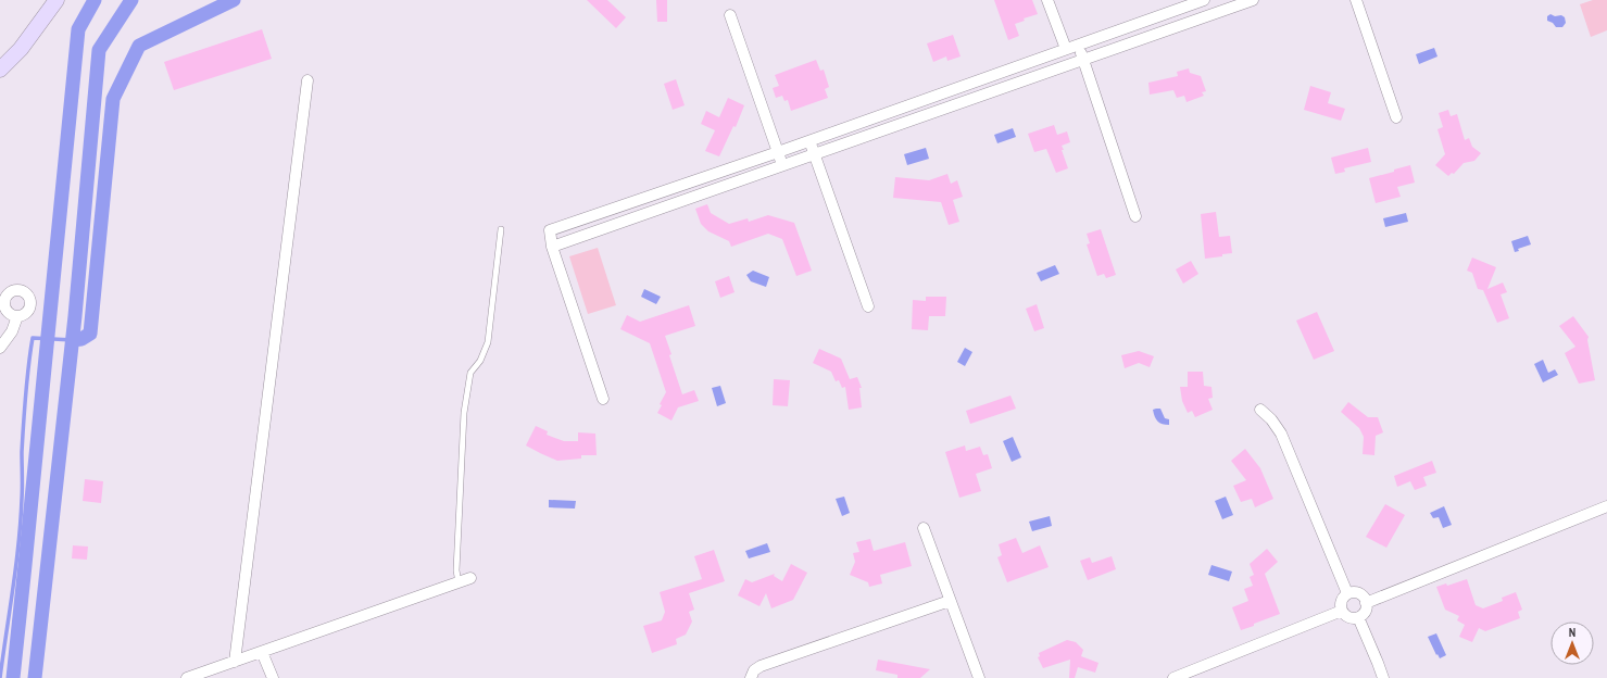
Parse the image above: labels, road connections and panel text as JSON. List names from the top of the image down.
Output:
{
  "north": "top"
}
